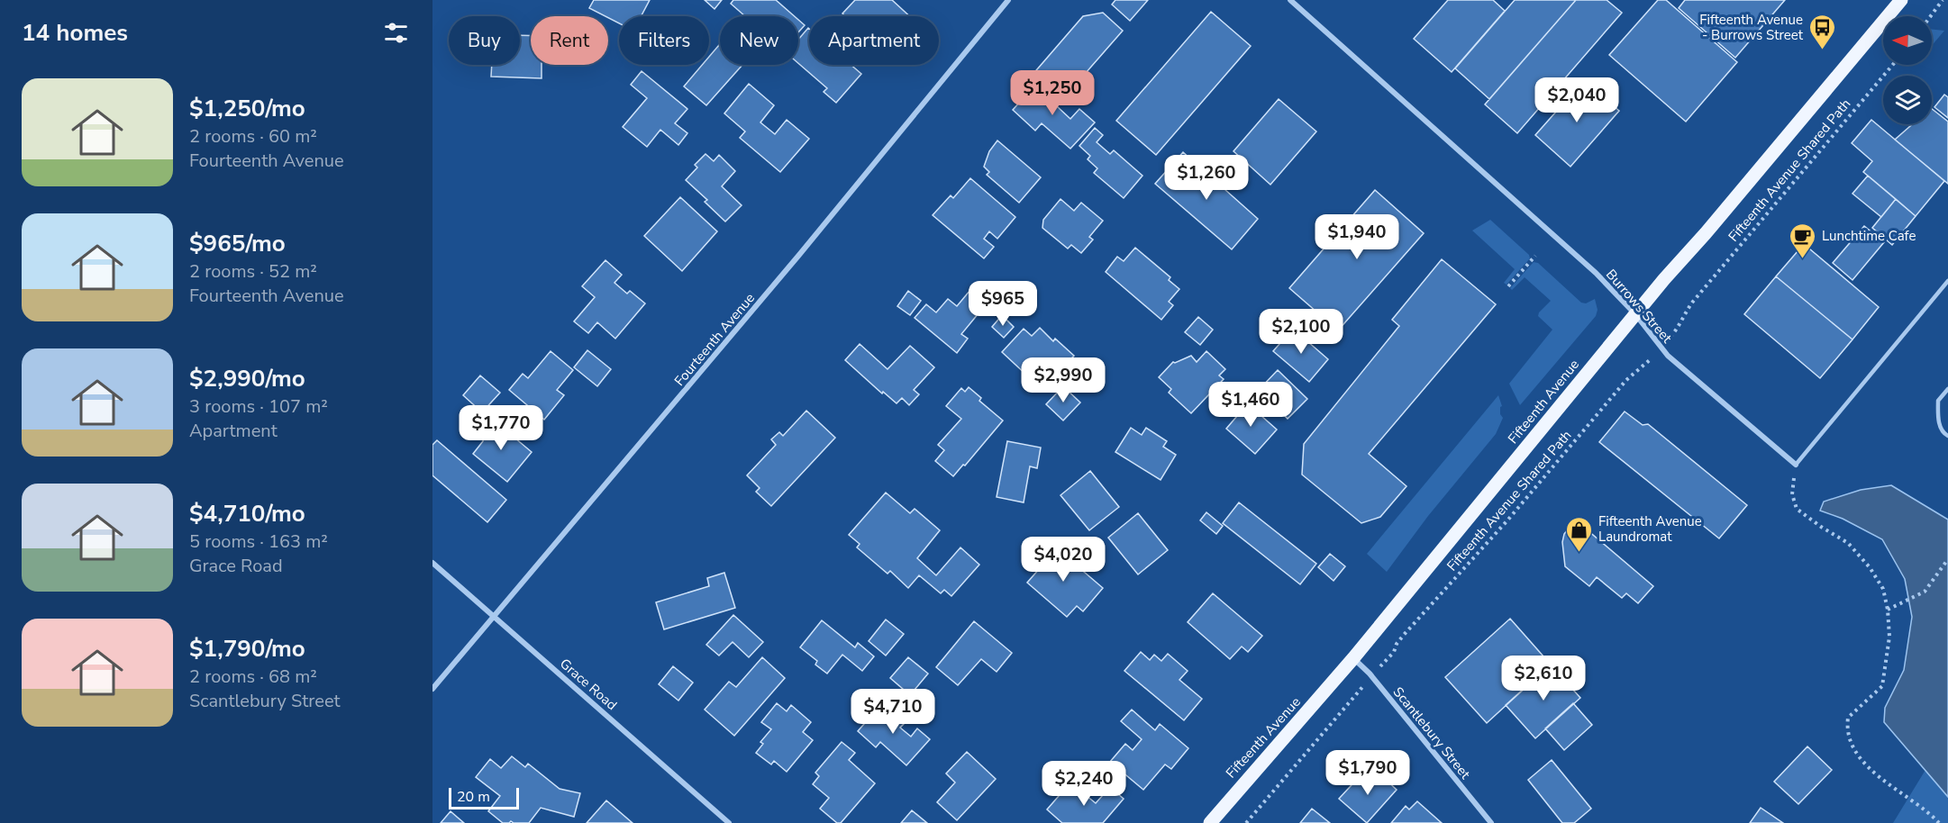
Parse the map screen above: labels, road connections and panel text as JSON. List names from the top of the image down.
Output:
{
  "streets": {
    "main road": ["Fifteenth Avenue"],
    "street": [
      "Burrows Street",
      "Fourteenth Avenue",
      "Grace Road",
      "Scantlebury Street"
    ],
    "path": ["Fifteenth Avenue Shared Path"]
  },
  "crossings": [
    ["Burrows Street", "Fifteenth Avenue"],
    ["Fourteenth Avenue", "Grace Road"],
    ["Fifteenth Avenue", "Scantlebury Street"]
  ],
  "places": {
    "bus stop": ["Fifteenth Avenue - Burrows Street"],
    "cafe": ["Lunchtime Cafe"],
    "shop": ["Fifteenth Avenue Laundromat"]
  },
  "scale_bar": "20 m",
  "north": "left",
  "page": {
    "heading": "14 homes",
    "chip": [
      "Buy",
      "Rent",
      "Filters",
      "New",
      "Apartment"
    ],
    "list": [
      {
        "name": "$1,250/mo",
        "note": "2 rooms · 60 m² · Fourteenth Avenue"
      },
      {
        "name": "$965/mo",
        "note": "2 rooms · 52 m² · Fourteenth Avenue"
      },
      {
        "name": "$2,990/mo",
        "note": "3 rooms · 107 m² · Apartment"
      },
      {
        "name": "$4,710/mo",
        "note": "5 rooms · 163 m² · Grace Road"
      },
      {
        "name": "$1,790/mo",
        "note": "2 rooms · 68 m² · Scantlebury Street"
      }
    ],
    "price": [
      "$1,250",
      "$2,040",
      "$1,260",
      "$1,940",
      "$965",
      "$2,100",
      "$2,990",
      "$1,460",
      "$1,770",
      "$4,020",
      "$2,610",
      "$4,710",
      "$1,790",
      "$2,240"
    ],
    "scale": "20 m"
  }
}
